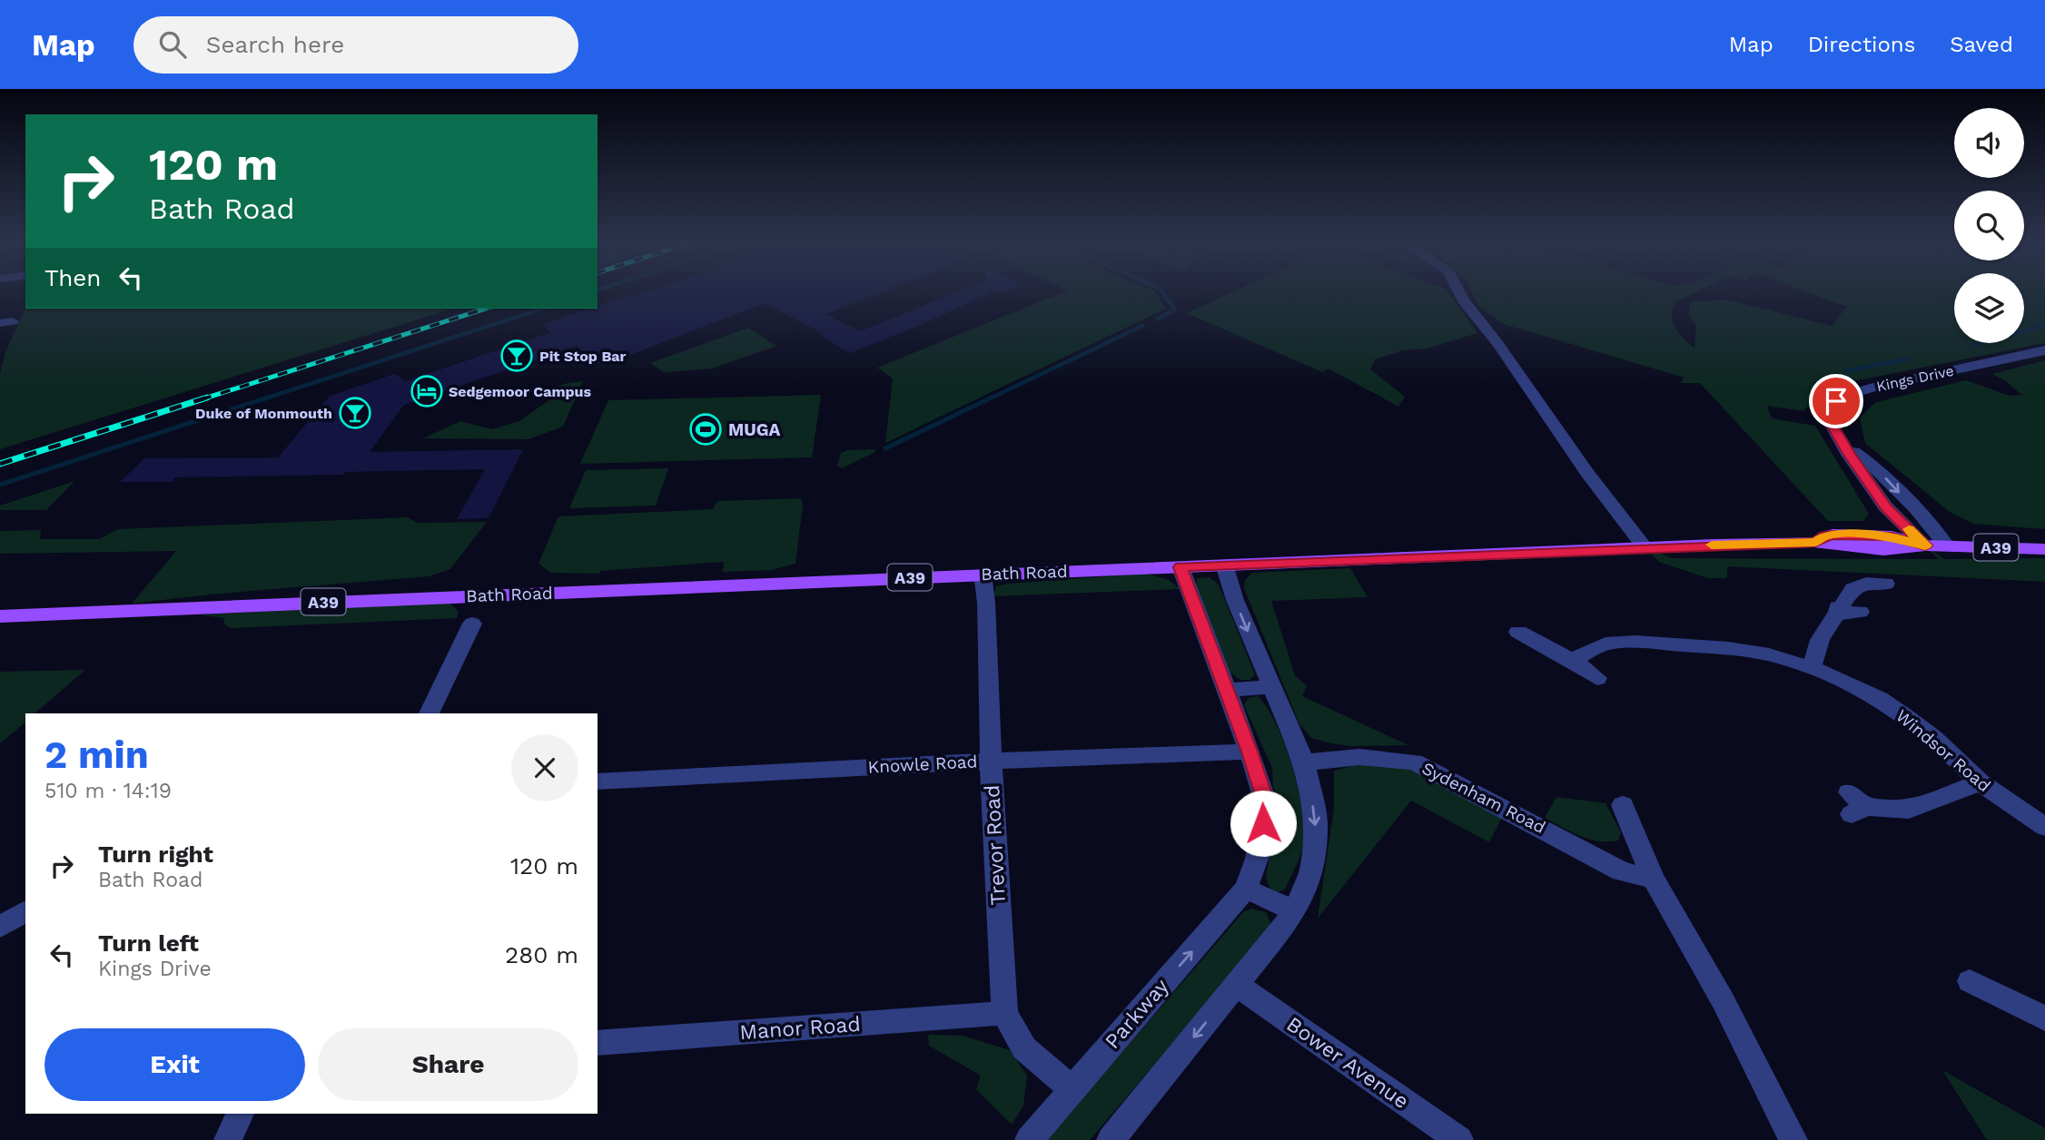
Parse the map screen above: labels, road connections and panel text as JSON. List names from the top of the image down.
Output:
{
  "streets": {
    "main road": ["A39", "Bath Road"],
    "street": [
      "Kings Drive",
      "Windsor Road",
      "Knowle Road",
      "Sydenham Road",
      "Trevor Road",
      "Parkway",
      "Manor Road",
      "Bower Avenue"
    ]
  },
  "crossings": [
    ["Kings Drive", "A39"],
    ["Kings Drive", "Bath Road"],
    ["A39", "Bath Road"],
    ["Bath Road", "Trevor Road"],
    ["Bath Road", "Parkway"],
    ["Knowle Road", "Trevor Road"],
    ["Knowle Road", "Parkway"],
    ["Trevor Road", "Parkway"],
    ["Trevor Road", "Manor Road"]
  ],
  "places": {
    "bar": ["Pit Stop Bar", "Duke of Monmouth"],
    "hotel": ["Sedgemoor Campus"],
    "sports": ["MUGA"]
  },
  "page": {
    "header": "Map",
    "search": "Search here",
    "nav": ["Map", "Directions", "Saved"],
    "turn": ["120 m", "Bath Road"],
    "then": "Then",
    "heading": ["2 min", "510 m · 14:19"],
    "list": [
      {
        "name": "Turn right",
        "note": "Bath Road",
        "value": "120 m"
      },
      {
        "name": "Turn left",
        "note": "Kings Drive",
        "value": "280 m"
      }
    ],
    "buttons": ["Exit", "Share"]
  }
}
